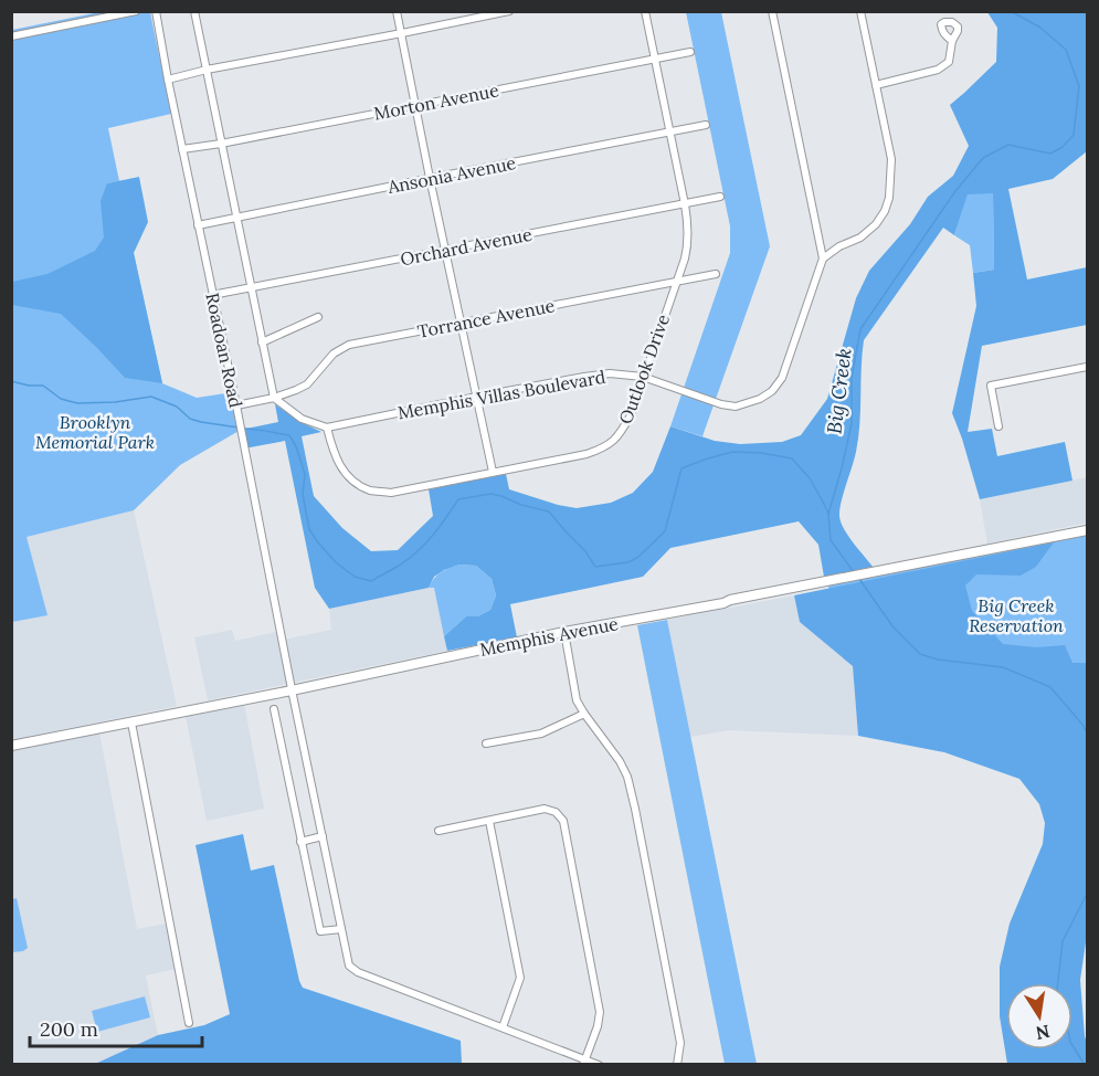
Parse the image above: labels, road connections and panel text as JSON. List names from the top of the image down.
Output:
{
  "streets": {
    "main road": ["Memphis Avenue"],
    "street": [
      "Morton Avenue",
      "Ansonia Avenue",
      "Orchard Avenue",
      "Torrance Avenue",
      "Roadoan Road",
      "Outlook Drive",
      "Memphis Villas Boulevard"
    ]
  },
  "crossings": [
    ["Morton Avenue", "Roadoan Road"],
    ["Morton Avenue", "Outlook Drive"],
    ["Ansonia Avenue", "Roadoan Road"],
    ["Ansonia Avenue", "Outlook Drive"],
    ["Orchard Avenue", "Roadoan Road"],
    ["Orchard Avenue", "Outlook Drive"],
    ["Torrance Avenue", "Outlook Drive"],
    ["Roadoan Road", "Memphis Avenue"],
    ["Outlook Drive", "Memphis Villas Boulevard"]
  ],
  "water": ["Big Creek"],
  "parks": ["Brooklyn Memorial Park", "Big Creek Reservation"],
  "scale_bar": "200 m",
  "north": "bottom"
}
